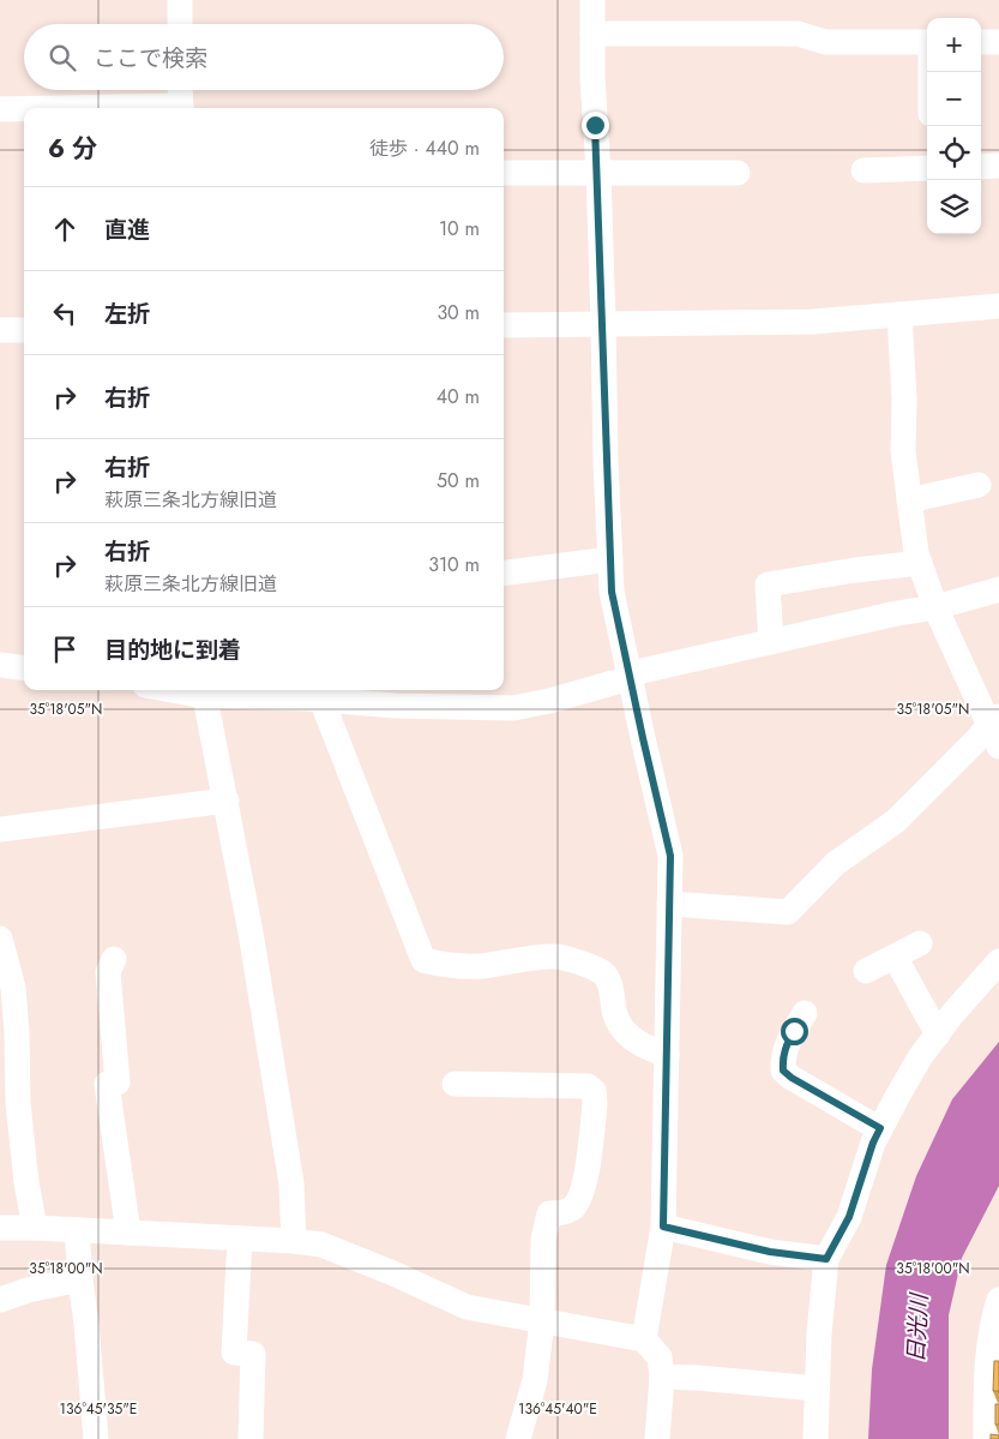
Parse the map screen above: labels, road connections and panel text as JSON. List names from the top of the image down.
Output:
{
  "water": ["日光川"],
  "page": {
    "map_buttons": ["+", "−"],
    "search": "ここで検索",
    "heading": ["6 分", "徒歩 · 440 m"],
    "list": [
      ["直進", "10 m"],
      ["左折", "30 m"],
      ["右折", "40 m"],
      ["右折", "萩原三条北方線旧道", "50 m"],
      ["右折", "萩原三条北方線旧道", "310 m"],
      "目的地に到着"
    ]
  },
  "coordinates": [
    "35°18'05\"N",
    "35°18'00\"N",
    "136°45'35\"E",
    "136°45'40\"E"
  ]
}
